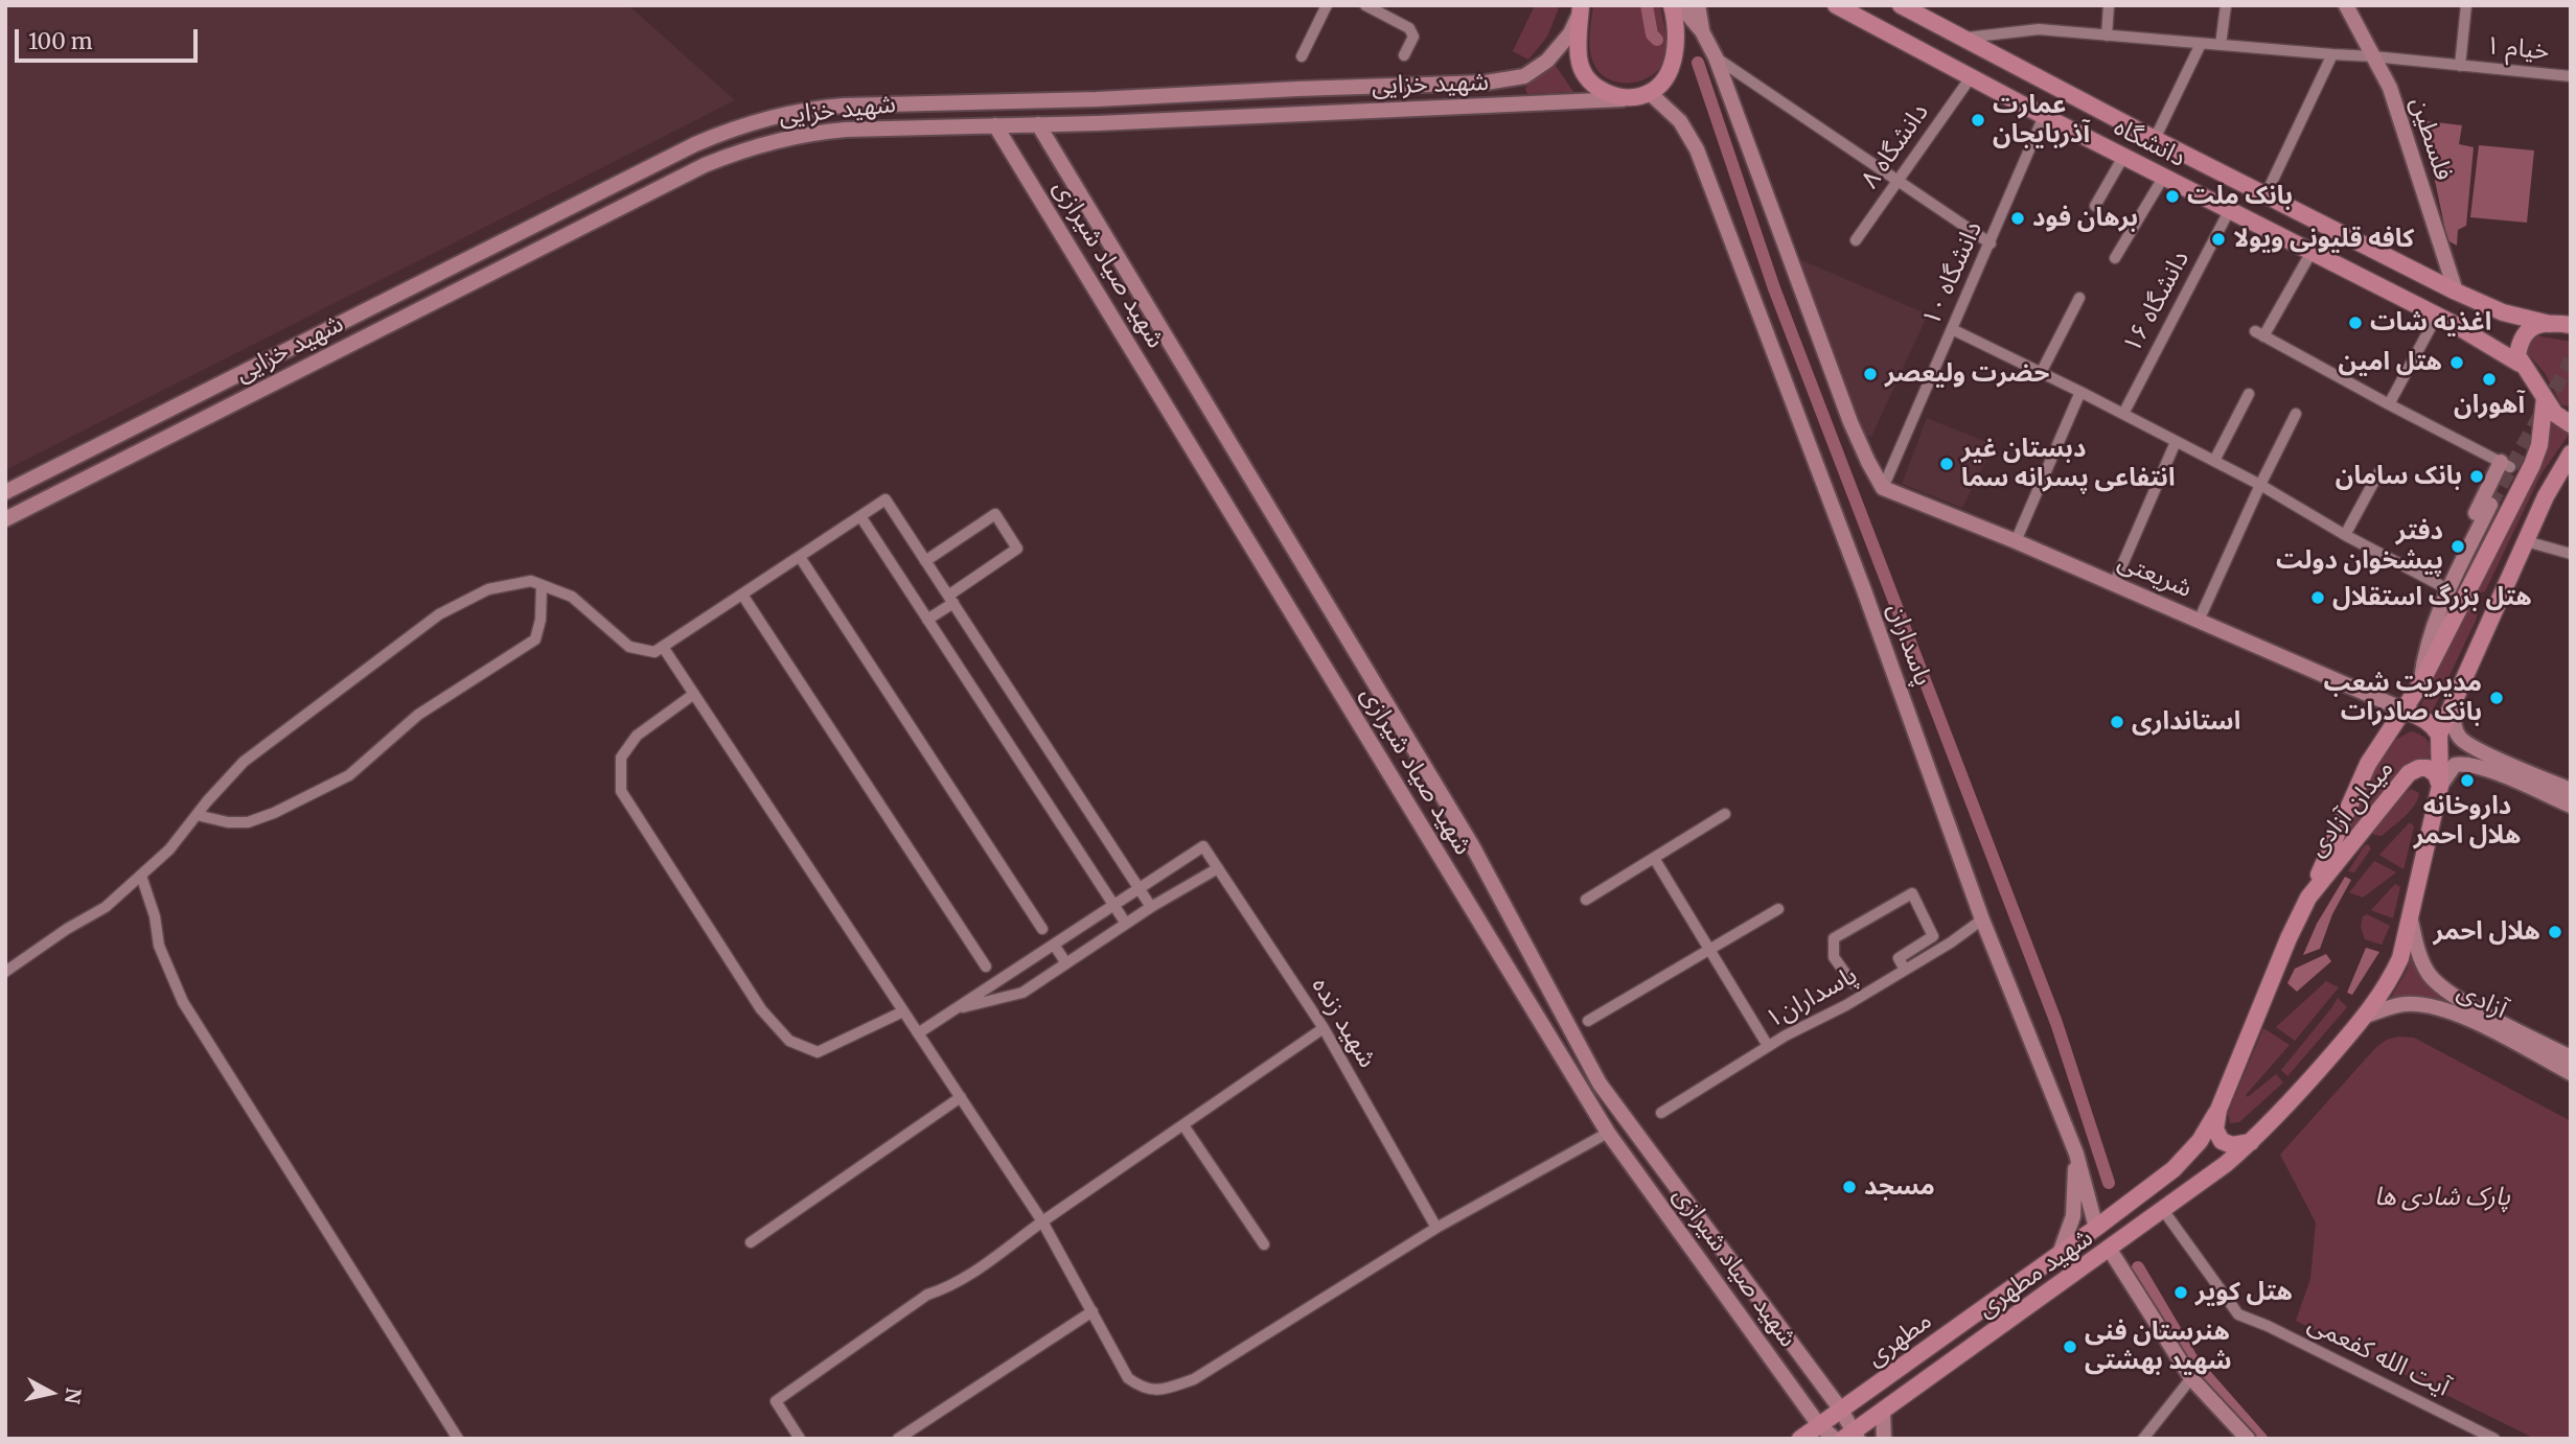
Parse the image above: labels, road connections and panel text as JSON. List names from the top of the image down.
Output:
{
  "streets": {
    "main road": [
      "شهید خزایی",
      "فلسطین",
      "دانشگاه",
      "شهید صیاد شیرازی",
      "شریعتی",
      "پاسداران",
      "میدان آزادی",
      "آزادی",
      "شهید مطهری",
      "مطهری"
    ],
    "street": [
      "خیام ۱",
      "دانشگاه ۸",
      "دانشگاه ۱۰",
      "دانشگاه ۱۶",
      "پاسداران۱",
      "شهید زنده",
      "آیت الله کفعمی"
    ]
  },
  "crossings": [
    ["خیام ۱", "فلسطین"],
    ["خیام ۱", "دانشگاه"],
    ["شهید خزایی", "شهید صیاد شیرازی"],
    ["فلسطین", "دانشگاه"],
    ["دانشگاه", "دانشگاه ۸"],
    ["دانشگاه", "دانشگاه ۱۰"],
    ["دانشگاه", "دانشگاه ۱۶"],
    ["شهید صیاد شیرازی", "شهید مطهری"],
    ["شهید صیاد شیرازی", "مطهری"],
    ["دانشگاه ۱۰", "شریعتی"],
    ["پاسداران", "پاسداران۱"],
    ["پاسداران", "شهید مطهری"],
    ["پاسداران", "مطهری"],
    ["میدان آزادی", "شهید مطهری"],
    ["شهید مطهری", "مطهری"],
    ["شهید مطهری", "آیت الله کفعمی"]
  ],
  "parks": ["پارک شادی ها"],
  "places": [
    "عمارت آذربایجان",
    "بانک ملت",
    "برهان فود",
    "کافه قلیونی ویولا",
    "اغذیه شات",
    "هتل امین",
    "حضرت ولیعصر",
    "آهوران",
    "دبستان غیر انتفاعی پسرانه سما",
    "بانک سامان",
    "دفتر پیشخوان دولت",
    "هتل بزرگ استقلال",
    "مدیریت شعب بانک صادرات",
    "استانداری",
    "داروخانه هلال احمر",
    "هلال احمر",
    "مسجد",
    "هتل کویر",
    "هنرستان فنی شهید بهشتی"
  ],
  "scale_bar": "100 m",
  "north": "right"
}
